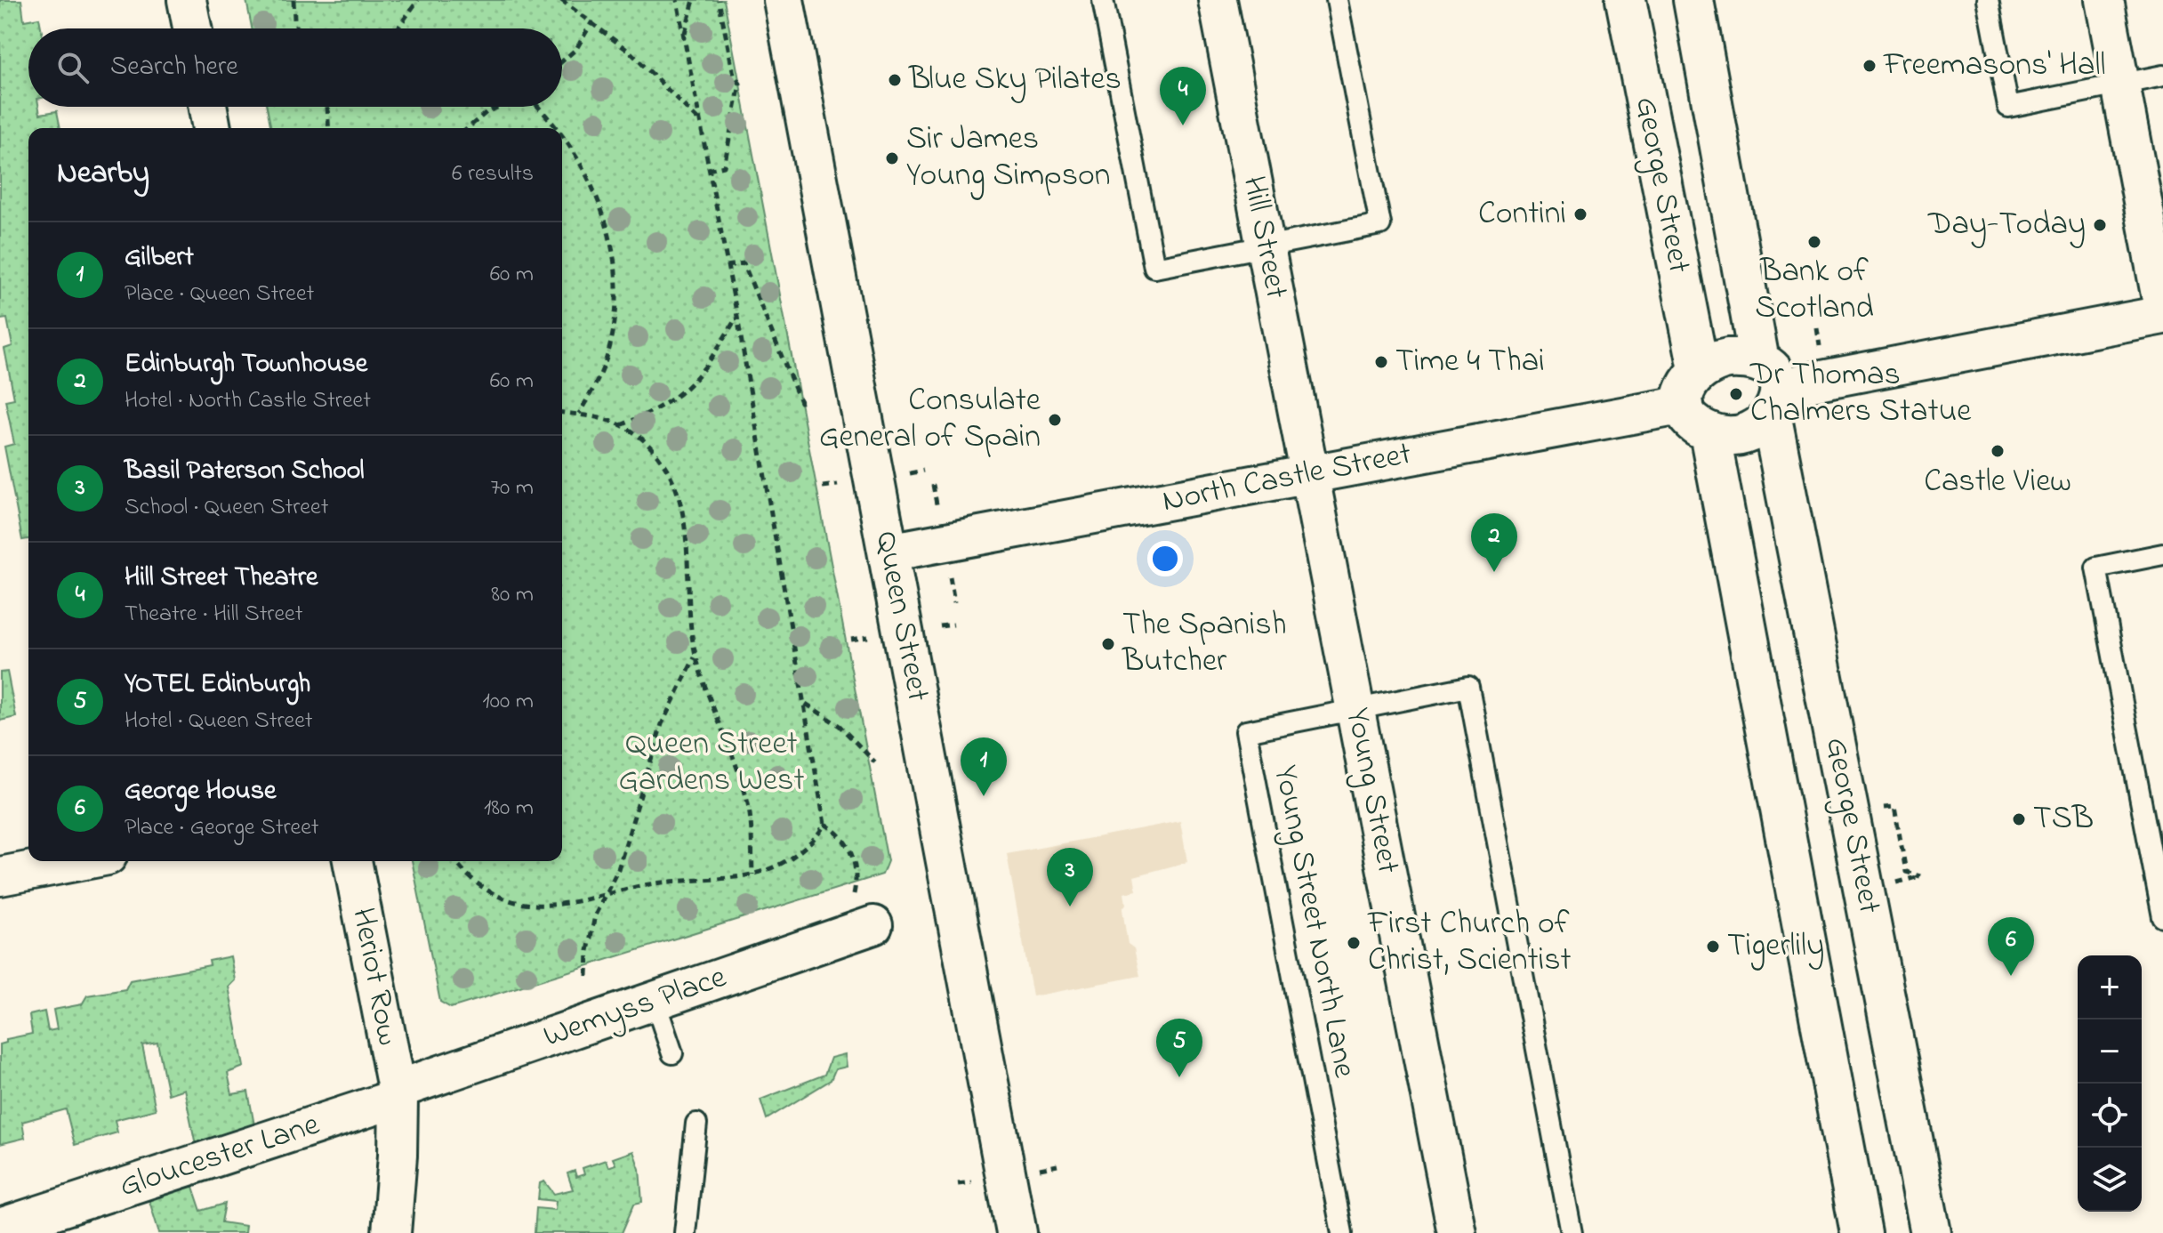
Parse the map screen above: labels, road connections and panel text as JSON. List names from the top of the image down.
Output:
{
  "streets": {
    "street": [
      "George Street",
      "Hill Street",
      "North Castle Street",
      "Queen Street",
      "Young Street",
      "Heriot Row",
      "Wemyss Place",
      "Gloucester Lane"
    ],
    "lane": ["Young Street North Lane"]
  },
  "crossings": [
    ["George Street", "North Castle Street"],
    ["Hill Street", "North Castle Street"],
    ["Hill Street", "Young Street"],
    ["North Castle Street", "Queen Street"],
    ["North Castle Street", "Young Street"],
    ["Young Street", "Young Street North Lane"],
    ["Heriot Row", "Wemyss Place"],
    ["Heriot Row", "Gloucester Lane"],
    ["Wemyss Place", "Gloucester Lane"]
  ],
  "parks": ["Queen Street Gardens West"],
  "places": [
    "Freemasons' Hall",
    "Blue Sky Pilates",
    "Sir James Young Simpson",
    "Contini",
    "Day-Today",
    "Bank of Scotland",
    "Time 4 Thai",
    "Dr Thomas Chalmers Statue",
    "Consulate General of Spain",
    "Castle View",
    "The Spanish Butcher",
    "TSB",
    "First Church of Christ, Scientist",
    "Tigerlily"
  ],
  "page": {
    "search": "Search here",
    "pins": [
      "4",
      "2",
      "1",
      "3",
      "6",
      "5"
    ],
    "heading": ["Nearby", "6 results"],
    "list": [
      {
        "mark": "1",
        "name": "Gilbert",
        "note": "Place · Queen Street",
        "value": "60 m"
      },
      {
        "mark": "2",
        "name": "Edinburgh Townhouse",
        "note": "Hotel · North Castle Street",
        "value": "60 m"
      },
      {
        "mark": "3",
        "name": "Basil Paterson School",
        "note": "School · Queen Street",
        "value": "70 m"
      },
      {
        "mark": "4",
        "name": "Hill Street Theatre",
        "note": "Theatre · Hill Street",
        "value": "80 m"
      },
      {
        "mark": "5",
        "name": "YOTEL Edinburgh",
        "note": "Hotel · Queen Street",
        "value": "100 m"
      },
      {
        "mark": "6",
        "name": "George House",
        "note": "Place · George Street",
        "value": "180 m"
      }
    ],
    "map_buttons": ["+", "−"]
  }
}
